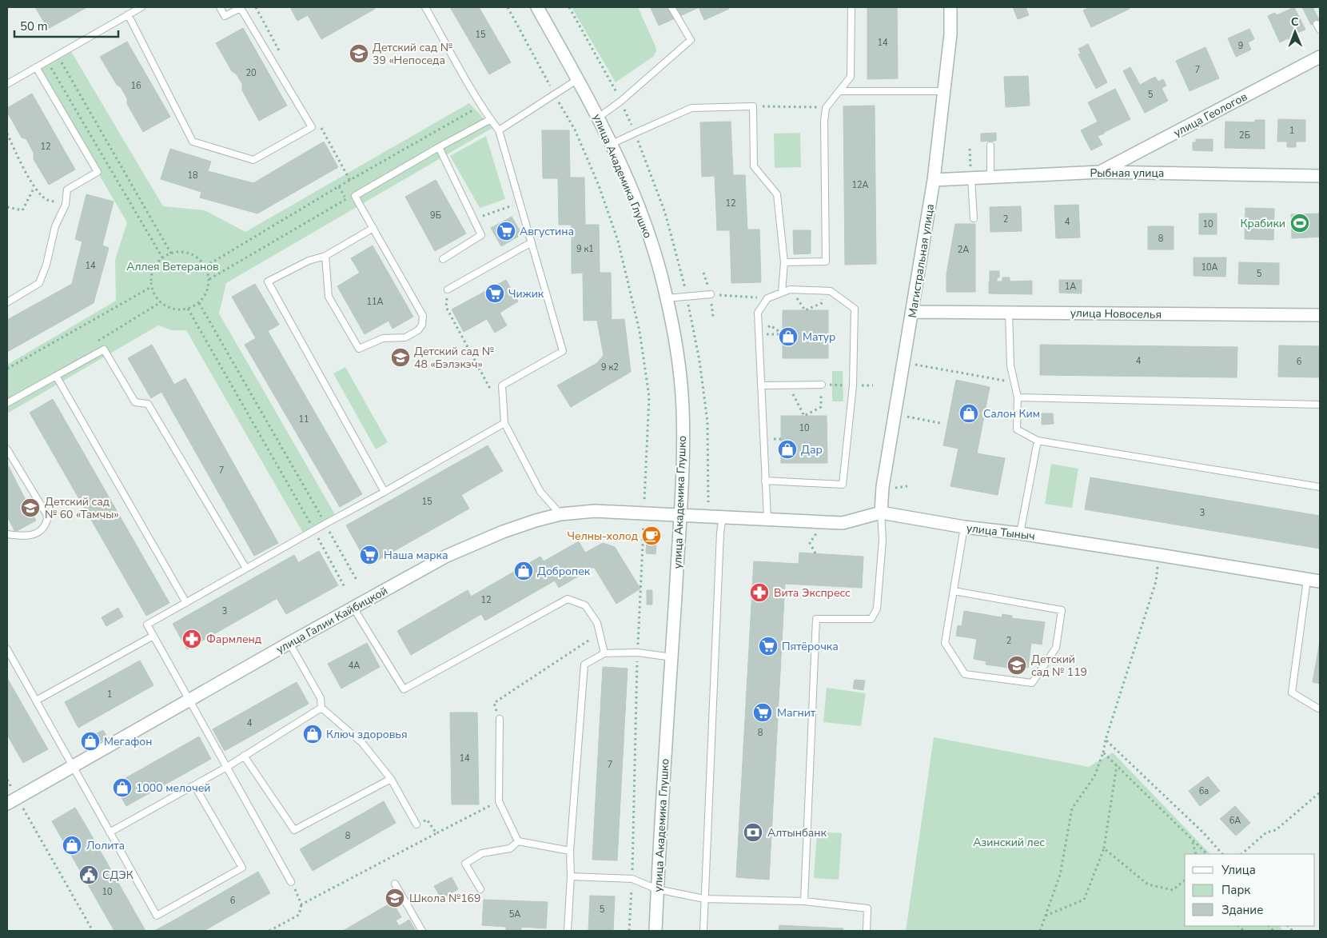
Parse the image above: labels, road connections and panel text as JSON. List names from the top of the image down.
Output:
{
  "streets": {
    "street": [
      "улица Геологов",
      "Рыбная улица",
      "улица Академика Глушко",
      "Магистральная улица",
      "улица Новоселья",
      "улица Тыныч",
      "улица Галии Кайбицкой"
    ]
  },
  "crossings": [
    ["улица Геологов", "Рыбная улица"],
    ["Рыбная улица", "Магистральная улица"],
    ["улица Академика Глушко", "улица Тыныч"],
    ["улица Академика Глушко", "улица Галии Кайбицкой"],
    ["Магистральная улица", "улица Новоселья"],
    ["Магистральная улица", "улица Тыныч"],
    ["улица Тыныч", "улица Галии Кайбицкой"]
  ],
  "parks": ["Аллея Ветеранов", "Азинский лес"],
  "places": {
    "school or university": [
      "Детский сад № 39 «Непоседа",
      "Детский сад № 48 «Бэлэкэч»",
      "Детский сад № 60 «Тамчы»",
      "Детский сад № 119",
      "Школа №169"
    ],
    "sports": ["Крабики"],
    "supermarket": [
      "Августина",
      "Чижик",
      "Наша марка",
      "Пятёрочка",
      "Магнит"
    ],
    "shop": [
      "Матур",
      "Салон Ким",
      "Дар",
      "Добропек",
      "Ключ здоровья",
      "Мегафон",
      "1000 мелочей",
      "Лолита"
    ],
    "cafe": ["Челны-холод"],
    "pharmacy": ["Вита Экспресс", "Фармленд"],
    "bank": ["Алтынбанк"],
    "public building": ["СДЭК"]
  },
  "house_numbers": [
    "15",
    "14",
    "9",
    "7",
    "20",
    "16",
    "5",
    "1",
    "2Б",
    "12",
    "18",
    "12А",
    "12",
    "9Б",
    "2",
    "4",
    "10",
    "8",
    "9 к1",
    "2А",
    "14",
    "10А",
    "5",
    "1А",
    "11А",
    "4",
    "6",
    "9 к2",
    "11",
    "10",
    "7",
    "15",
    "3",
    "12",
    "3",
    "2",
    "4А",
    "1",
    "4",
    "8",
    "14",
    "7",
    "6а",
    "6А",
    "8",
    "10",
    "6",
    "5",
    "5А"
  ],
  "legend": ["Улица", "Парк", "Здание"],
  "scale_bar": "50 m",
  "north": "top"
}
